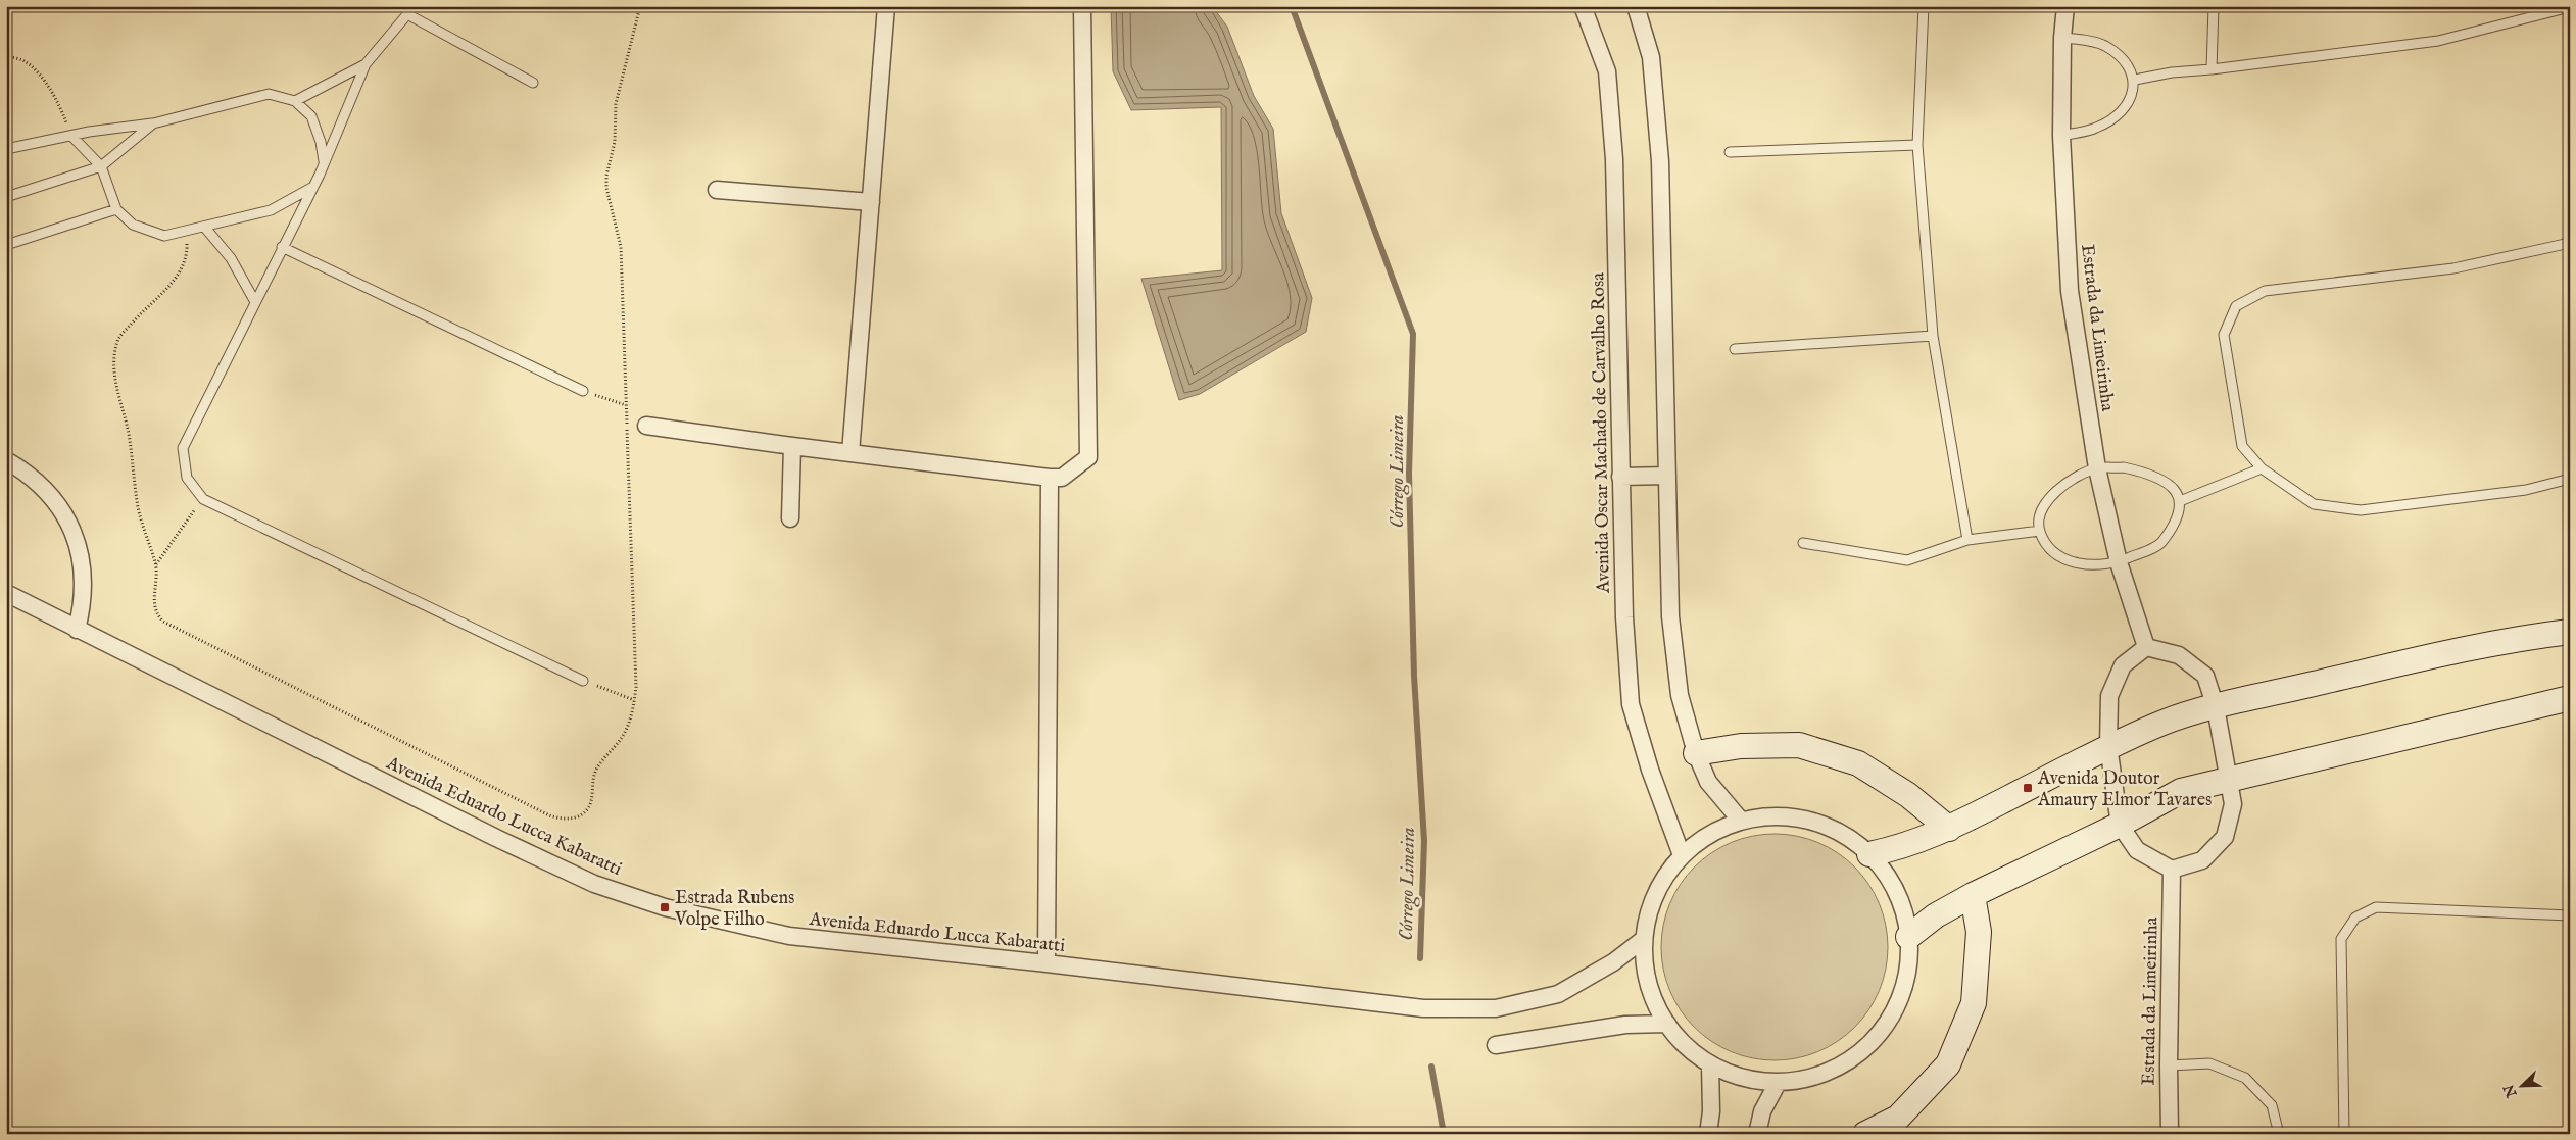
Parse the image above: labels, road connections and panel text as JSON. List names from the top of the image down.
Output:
{
  "streets": {
    "street": ["Estrada da Limeirinha", "Avenida Oscar Machado de Carvalho Rosa", "Avenida Eduardo Lucca Kabaratti"]
  },
  "water": ["Córrego Limeira"],
  "places": {
    "transit": ["Avenida Doutor Amaury Elmor Tavares", "Estrada Rubens Volpe Filho"]
  },
  "north": "bottom left"
}
